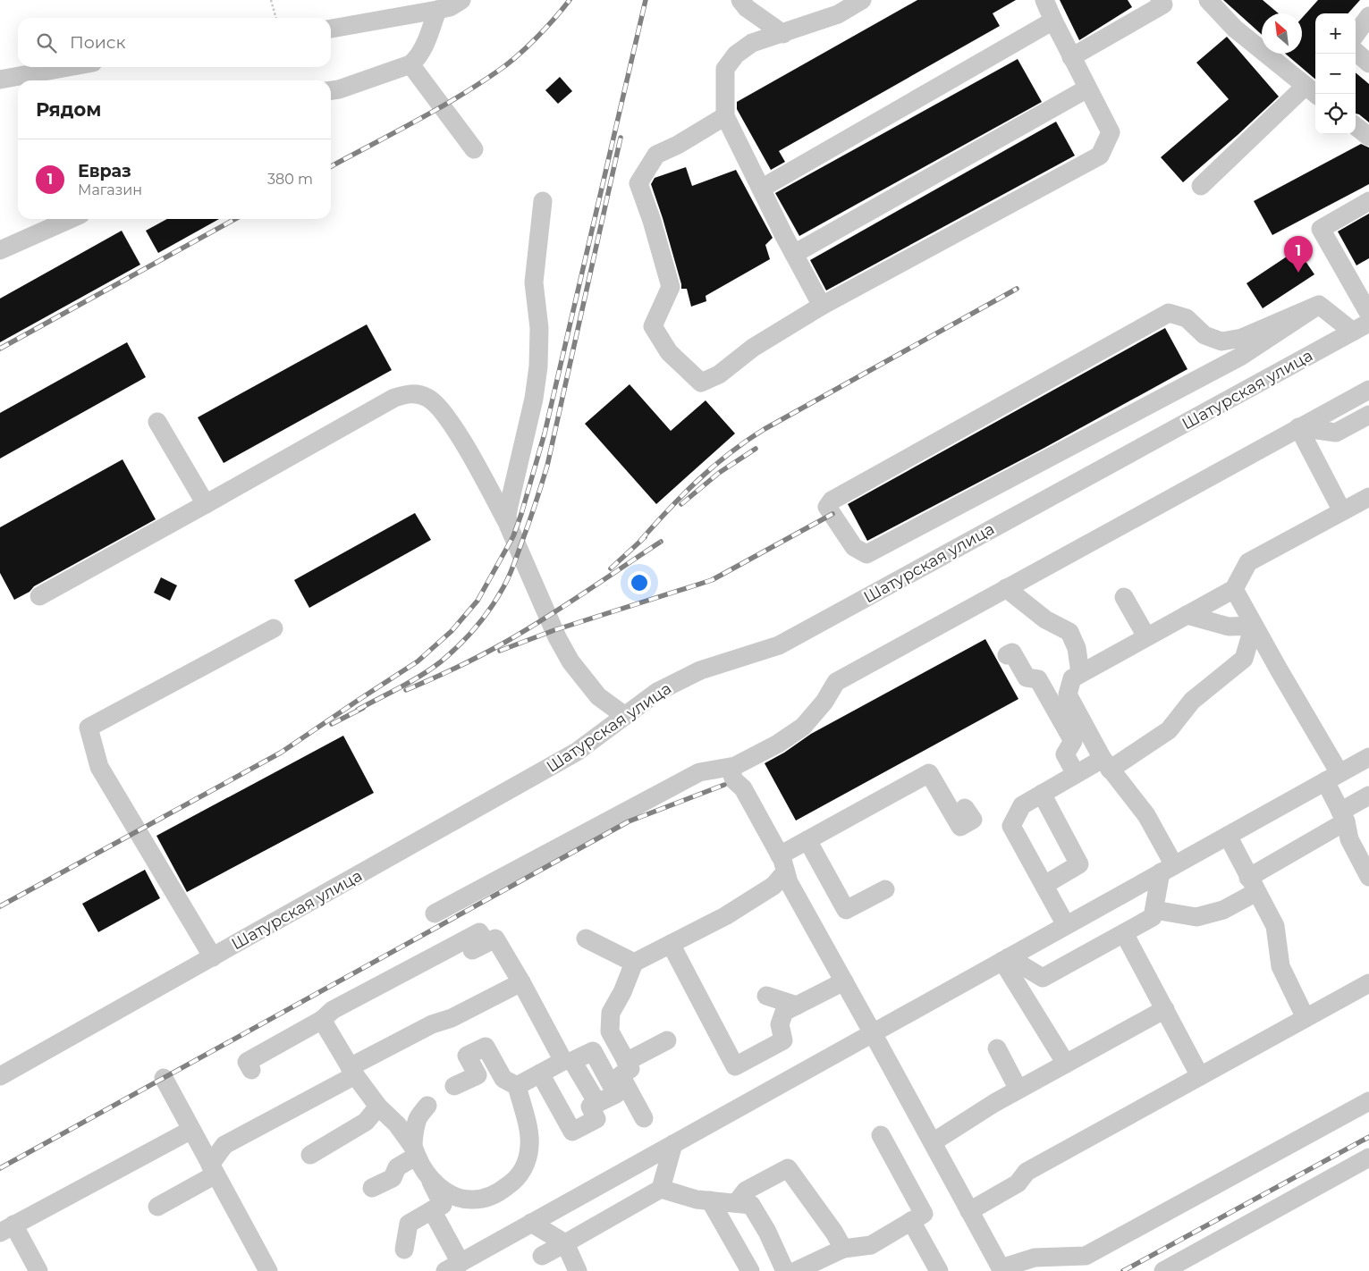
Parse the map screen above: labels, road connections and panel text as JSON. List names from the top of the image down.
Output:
{
  "streets": {
    "street": ["Шатурская улица"]
  },
  "north": "top left",
  "page": {
    "map_buttons": ["+", "−"],
    "search": "Поиск",
    "heading": "Рядом",
    "list": [
      {
        "mark": "1",
        "name": "Евраз",
        "note": "Магазин",
        "value": "380 m"
      }
    ],
    "pins": "1"
  }
}
